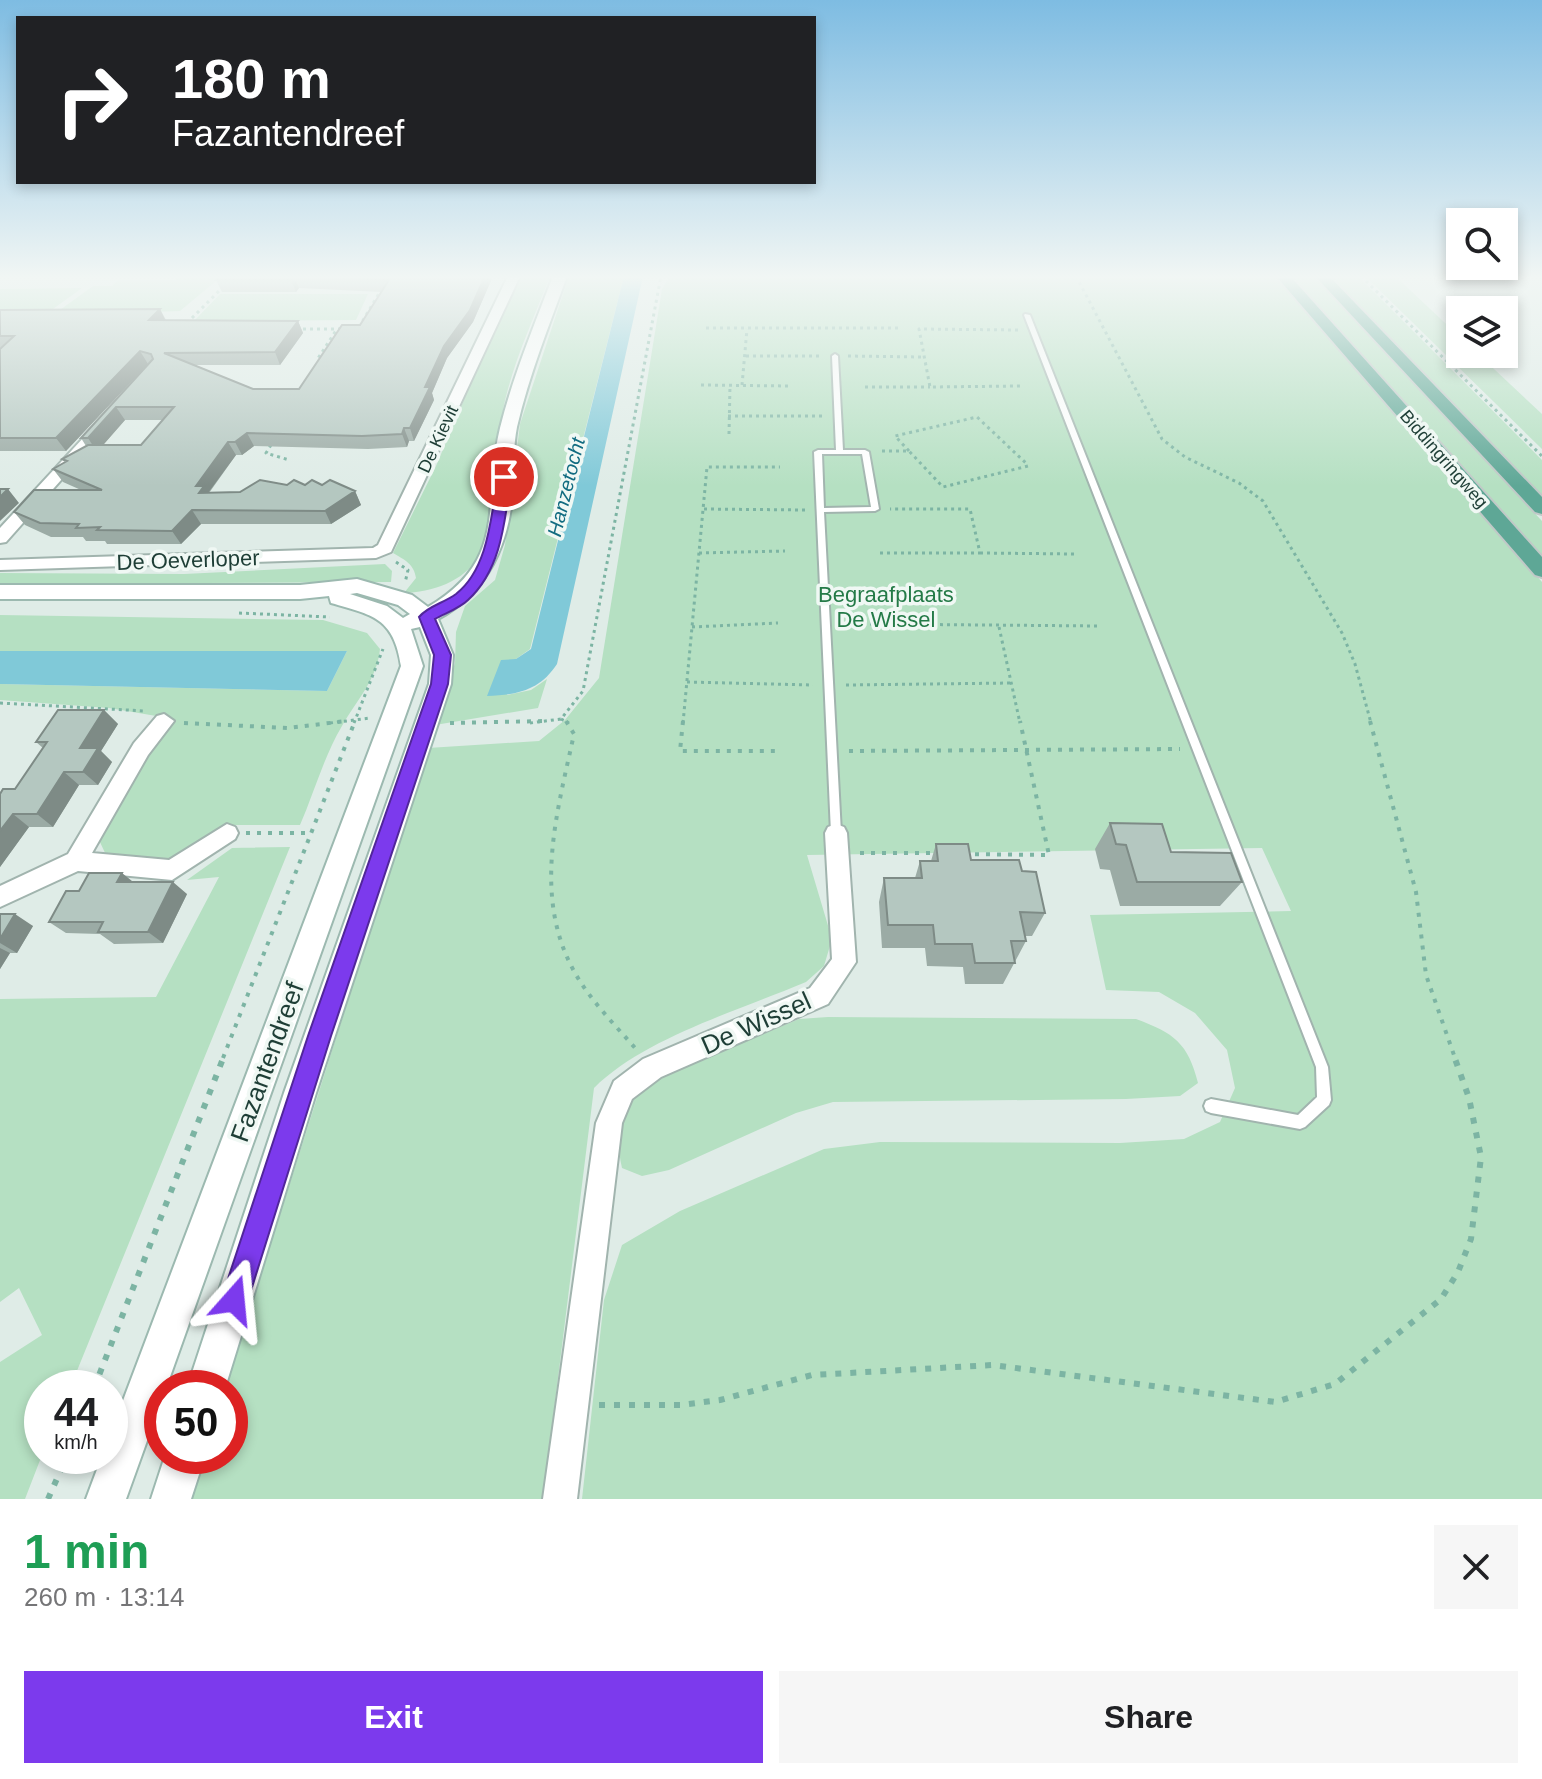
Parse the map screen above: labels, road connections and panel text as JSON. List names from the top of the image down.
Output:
{
  "streets": {
    "main road": ["Biddingringweg", "De Oeverloper", "Fazantendreef"],
    "street": ["De Kievit", "De Wissel"]
  },
  "crossings": [
    ["De Kievit", "De Oeverloper"],
    ["De Oeverloper", "Fazantendreef"]
  ],
  "water": ["Hanzetocht"],
  "parks": ["Begraafplaats De Wissel"],
  "page": {
    "turn": ["180 m", "Fazantendreef"],
    "speed": "44 km/h",
    "limit": "50",
    "heading": ["1 min", "260 m · 13:14"],
    "buttons": ["Exit", "Share"]
  }
}
